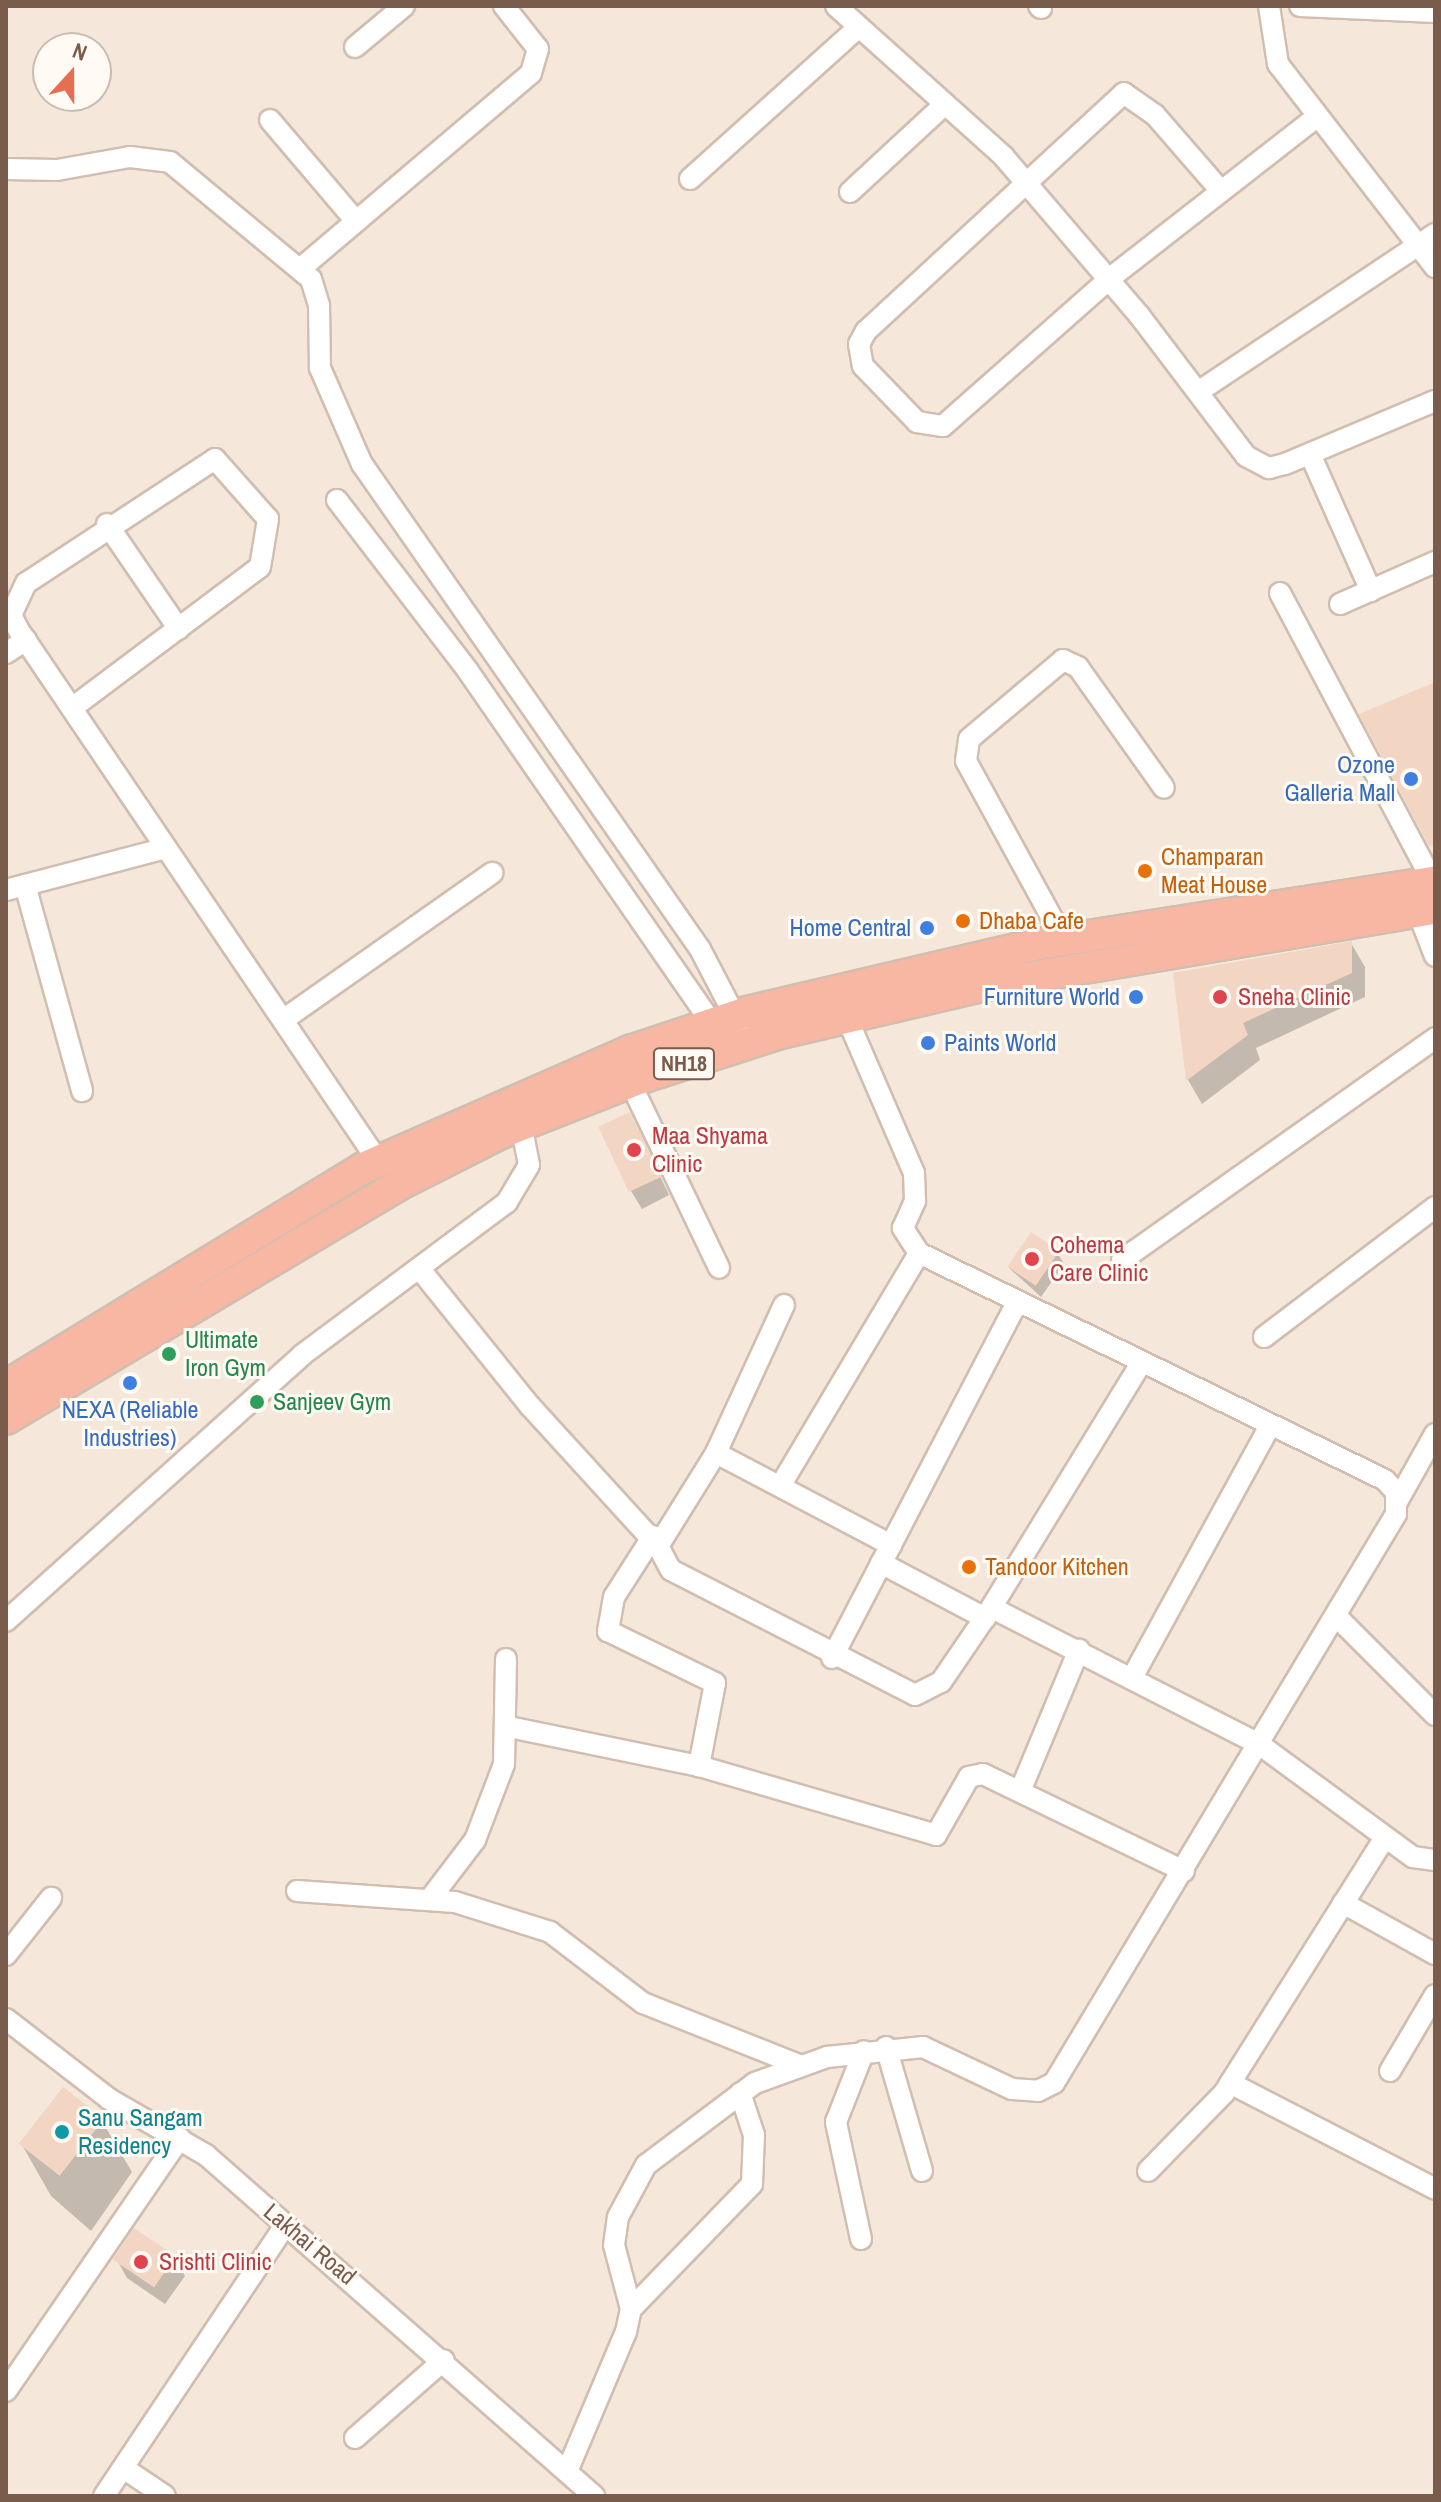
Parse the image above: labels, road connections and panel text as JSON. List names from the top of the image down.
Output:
{
  "streets": {
    "highway": ["NH18"],
    "street": ["Lakhai Road"]
  },
  "places": [
    "Ozone Galleria Mall",
    "Champaran Meat House",
    "Dhaba Cafe",
    "Home Central",
    "Furniture World",
    "Sneha Clinic",
    "Paints World",
    "Maa Shyama Clinic",
    "Cohema Care Clinic",
    "Ultimate Iron Gym",
    "NEXA (Reliable Industries)",
    "Sanjeev Gym",
    "Tandoor Kitchen",
    "Sanu Sangam Residency",
    "Srishti Clinic"
  ],
  "north": "top"
}
